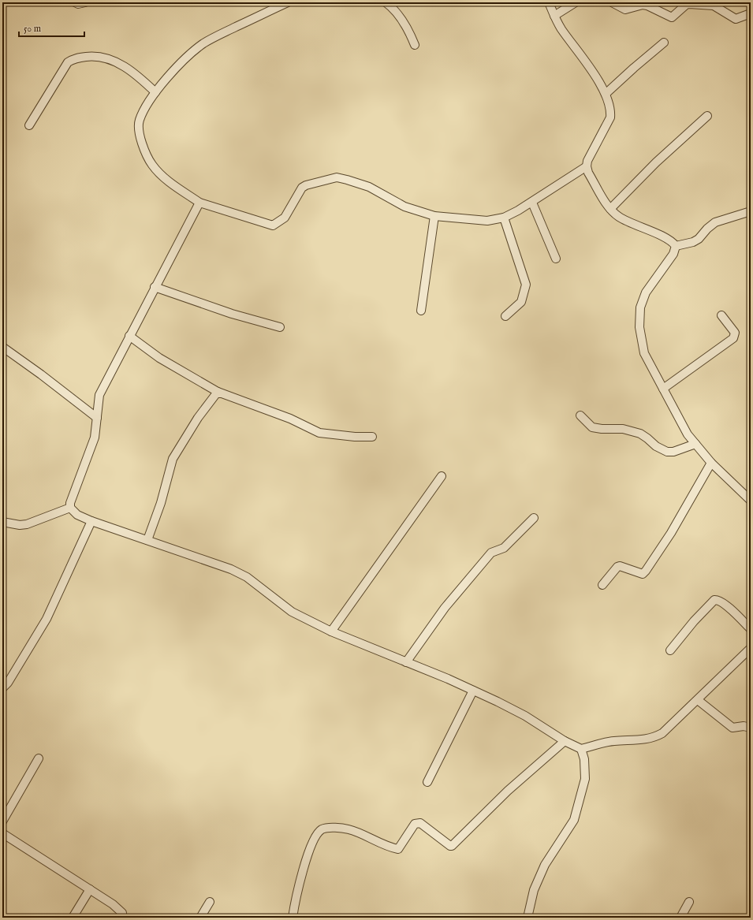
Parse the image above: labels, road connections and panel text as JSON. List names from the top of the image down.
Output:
{
  "scale_bar": "50 m"
}
